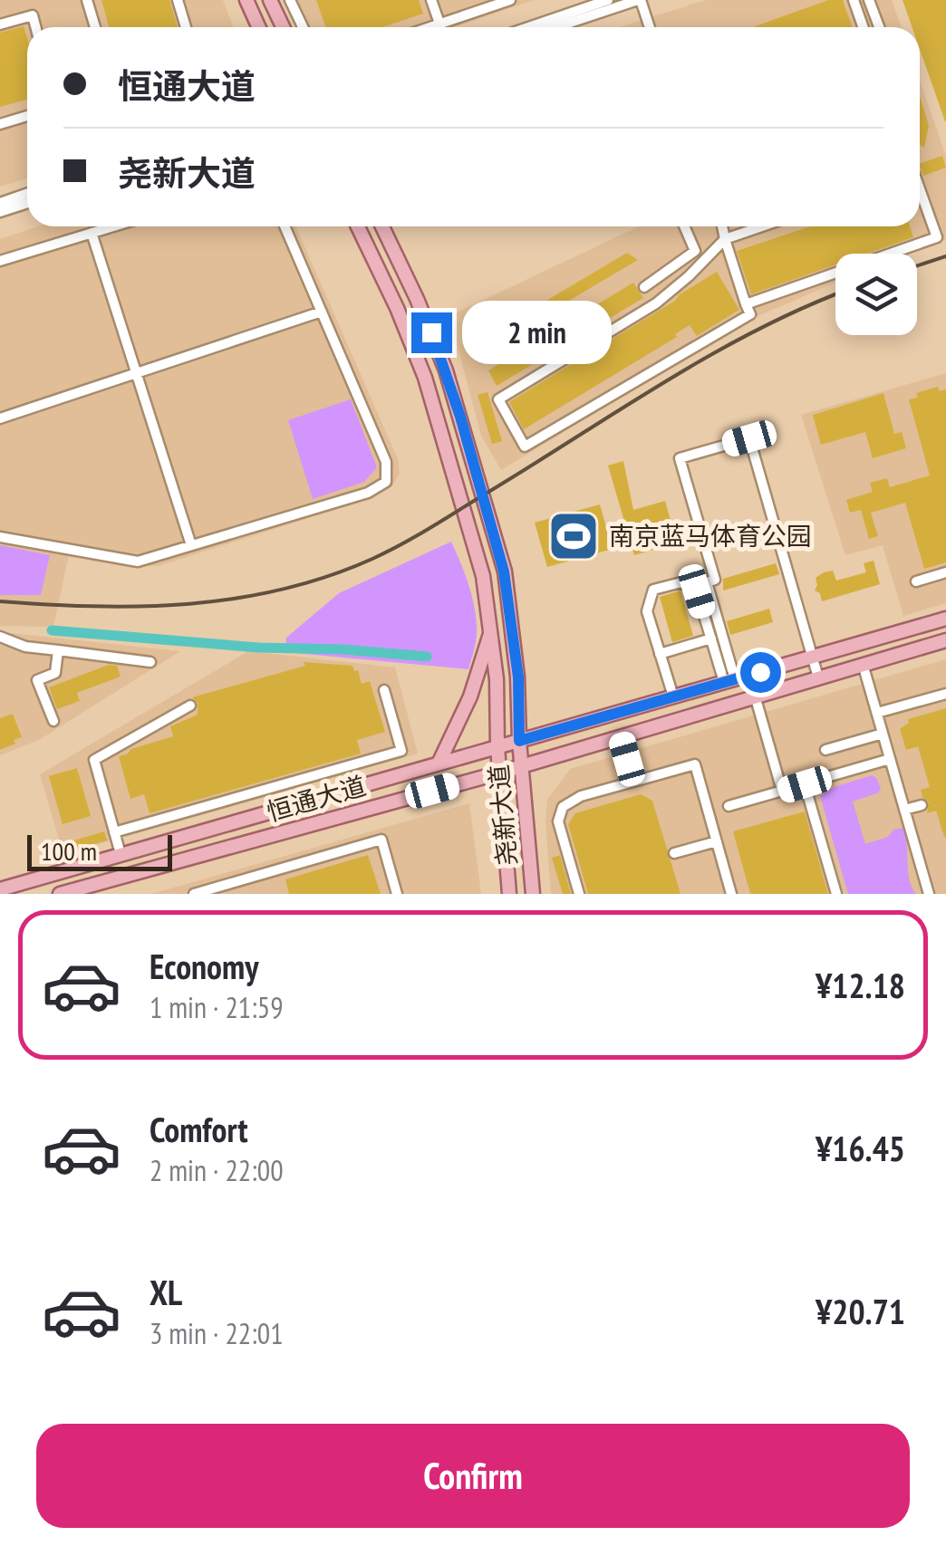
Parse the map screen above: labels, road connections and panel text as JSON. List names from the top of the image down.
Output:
{
  "streets": {
    "main road": ["恒通大道", "尧新大道"]
  },
  "crossings": [
    ["恒通大道", "尧新大道"]
  ],
  "places": {
    "sports": ["南京蓝马体育公园"]
  },
  "scale_bar": "100 m",
  "page": {
    "banner": ["恒通大道", "尧新大道"],
    "bubble": "2 min",
    "scale": "100 m",
    "list": [
      {
        "name": "Economy",
        "note": "1 min · 21:59",
        "value": "¥12.18"
      },
      {
        "name": "Comfort",
        "note": "2 min · 22:00",
        "value": "¥16.45"
      },
      {
        "name": "XL",
        "note": "3 min · 22:01",
        "value": "¥20.71"
      }
    ],
    "buttons": "Confirm"
  }
}
